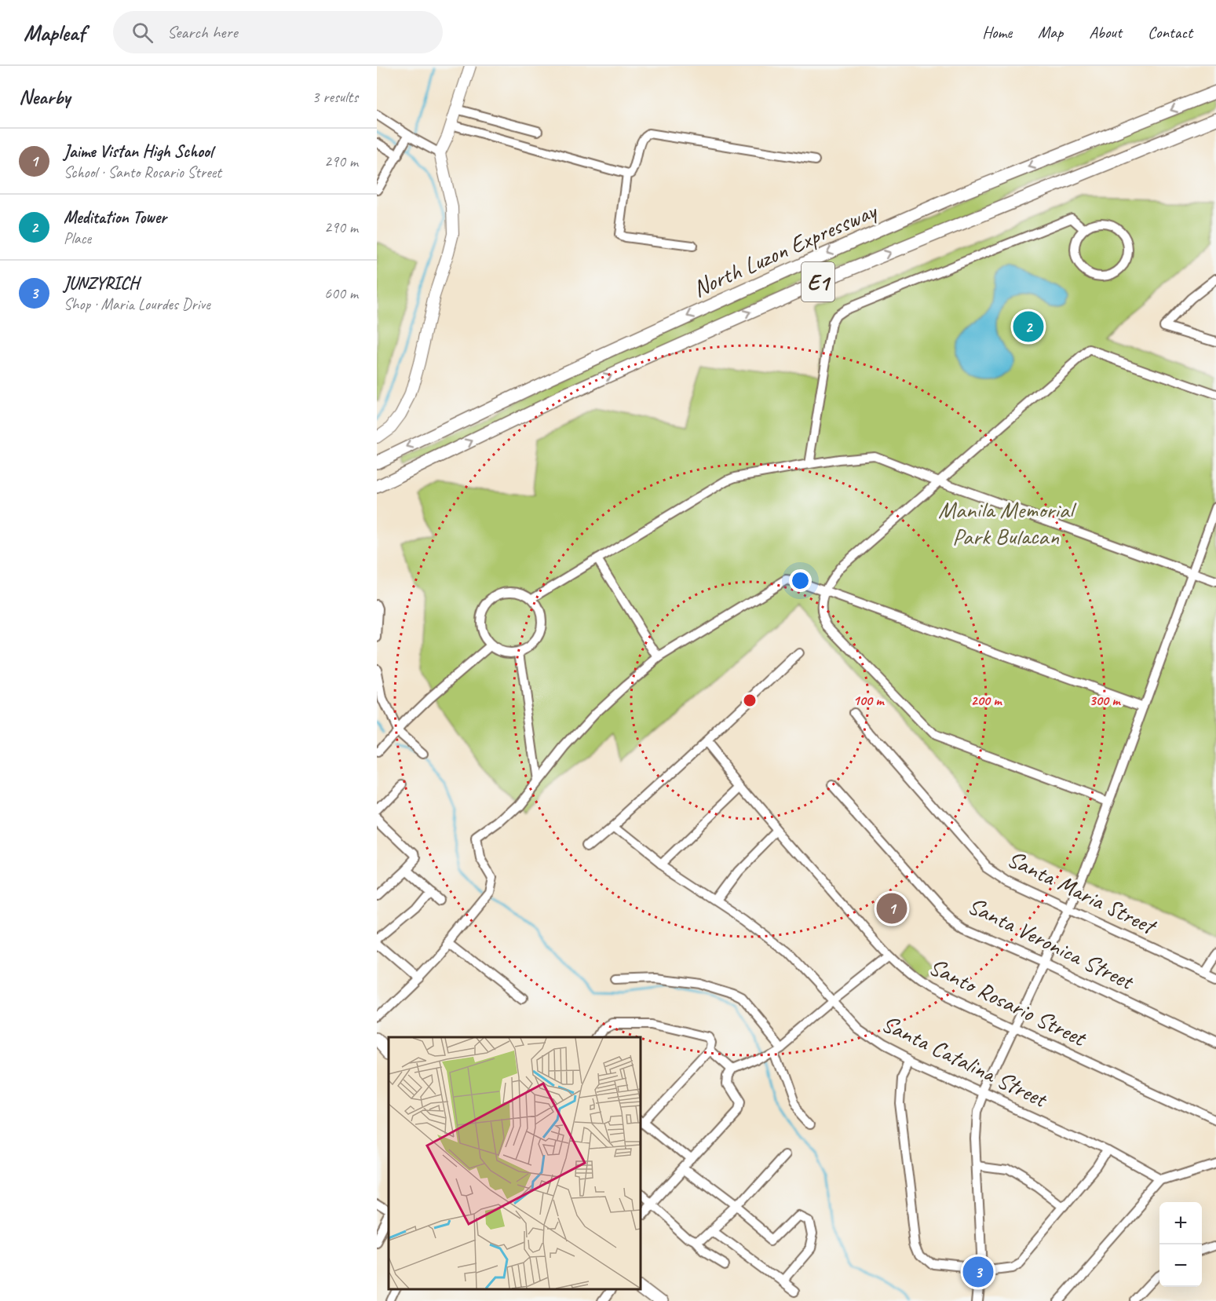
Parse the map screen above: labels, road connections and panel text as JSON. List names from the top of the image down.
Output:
{
  "streets": {
    "highway": ["North Luzon Expressway", "E1"],
    "street": [
      "Santa Maria Street",
      "Santa Veronica Street",
      "Santo Rosario Street",
      "Santa Catalina Street"
    ]
  },
  "parks": ["Manila Memorial Park Bulacan"],
  "page": {
    "header": "Mapleaf",
    "search": "Search here",
    "nav": [
      "Home",
      "Map",
      "About",
      "Contact"
    ],
    "heading": ["Nearby", "3 results"],
    "list": [
      {
        "mark": "1",
        "name": "Jaime Vistan High School",
        "note": "School · Santo Rosario Street",
        "value": "290 m"
      },
      {
        "mark": "2",
        "name": "Meditation Tower",
        "note": "Place",
        "value": "290 m"
      },
      {
        "mark": "3",
        "name": "JUNZYRICH",
        "note": "Shop · Maria Lourdes Drive",
        "value": "600 m"
      }
    ],
    "pins": ["2", "1", "3"],
    "map_buttons": ["+", "−"]
  },
  "rings": ["100 m", "200 m", "300 m"]
}
